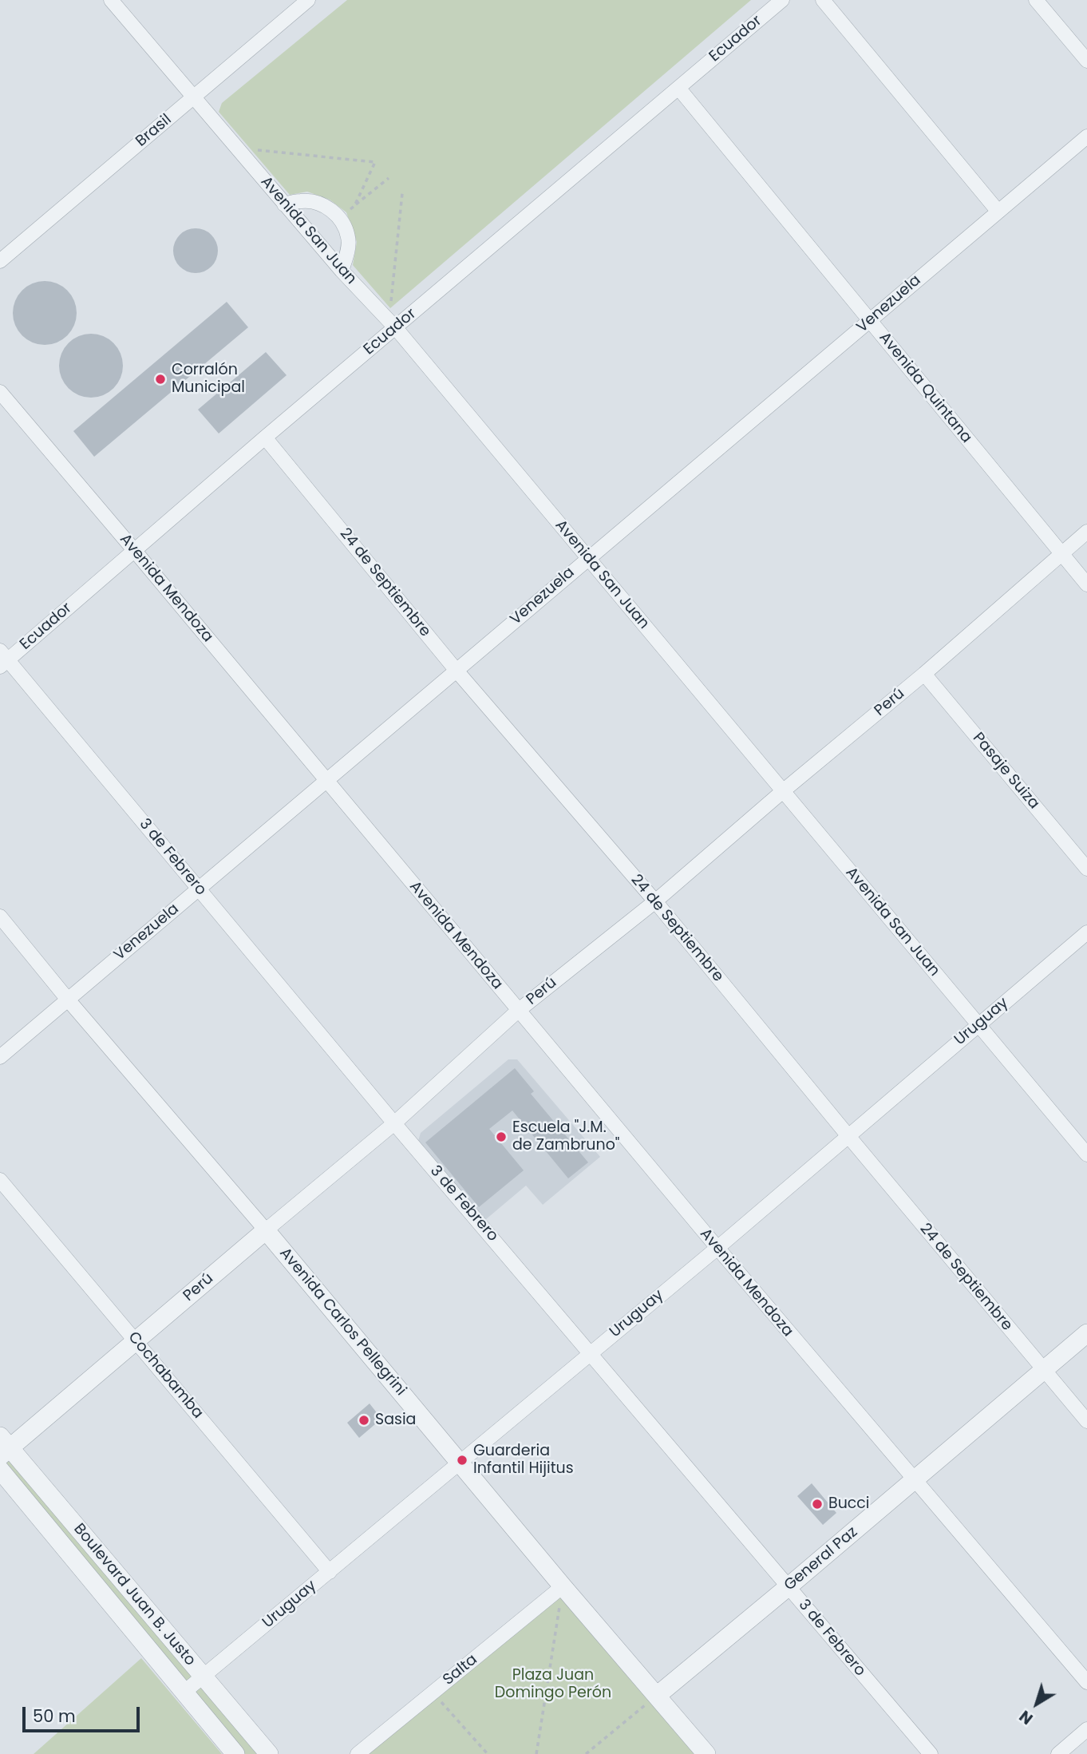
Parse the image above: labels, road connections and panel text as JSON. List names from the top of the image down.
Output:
{
  "streets": {
    "street": [
      "Ecuador",
      "Brasil",
      "Avenida San Juan",
      "Venezuela",
      "Avenida Quintana",
      "24 de Septiembre",
      "Avenida Mendoza",
      "Perú",
      "Pasaje Suiza",
      "3 de Febrero",
      "Uruguay",
      "Avenida Carlos Pellegrini",
      "Cochabamba",
      "General Paz",
      "Boulevard Juan B. Justo",
      "Salta"
    ]
  },
  "crossings": [
    ["Ecuador", "Avenida San Juan"],
    ["Ecuador", "Avenida Quintana"],
    ["Ecuador", "24 de Septiembre"],
    ["Ecuador", "Avenida Mendoza"],
    ["Ecuador", "3 de Febrero"],
    ["Brasil", "Avenida San Juan"],
    ["Avenida San Juan", "Venezuela"],
    ["Avenida San Juan", "Perú"],
    ["Avenida San Juan", "Uruguay"],
    ["Venezuela", "Avenida Quintana"],
    ["Venezuela", "24 de Septiembre"],
    ["Venezuela", "Avenida Mendoza"],
    ["Venezuela", "3 de Febrero"],
    ["Venezuela", "Avenida Carlos Pellegrini"],
    ["Avenida Quintana", "Perú"],
    ["24 de Septiembre", "Perú"],
    ["24 de Septiembre", "Uruguay"],
    ["24 de Septiembre", "General Paz"],
    ["Avenida Mendoza", "Perú"],
    ["Avenida Mendoza", "Uruguay"],
    ["Avenida Mendoza", "General Paz"],
    ["Perú", "Pasaje Suiza"],
    ["Perú", "3 de Febrero"],
    ["Perú", "Avenida Carlos Pellegrini"],
    ["Perú", "Cochabamba"],
    ["Perú", "Boulevard Juan B. Justo"],
    ["3 de Febrero", "Uruguay"],
    ["3 de Febrero", "General Paz"],
    ["Uruguay", "Avenida Carlos Pellegrini"],
    ["Uruguay", "Cochabamba"],
    ["Uruguay", "Boulevard Juan B. Justo"],
    ["Avenida Carlos Pellegrini", "General Paz"],
    ["Avenida Carlos Pellegrini", "Salta"]
  ],
  "parks": ["Plaza Juan Domingo Perón"],
  "places": [
    "Corralón Municipal",
    "Escuela \"J.M. de Zambruno\"",
    "Sasia",
    "Guarderia Infantil Hijitus",
    "Bucci"
  ],
  "scale_bar": "50 m",
  "north": "bottom left"
}
